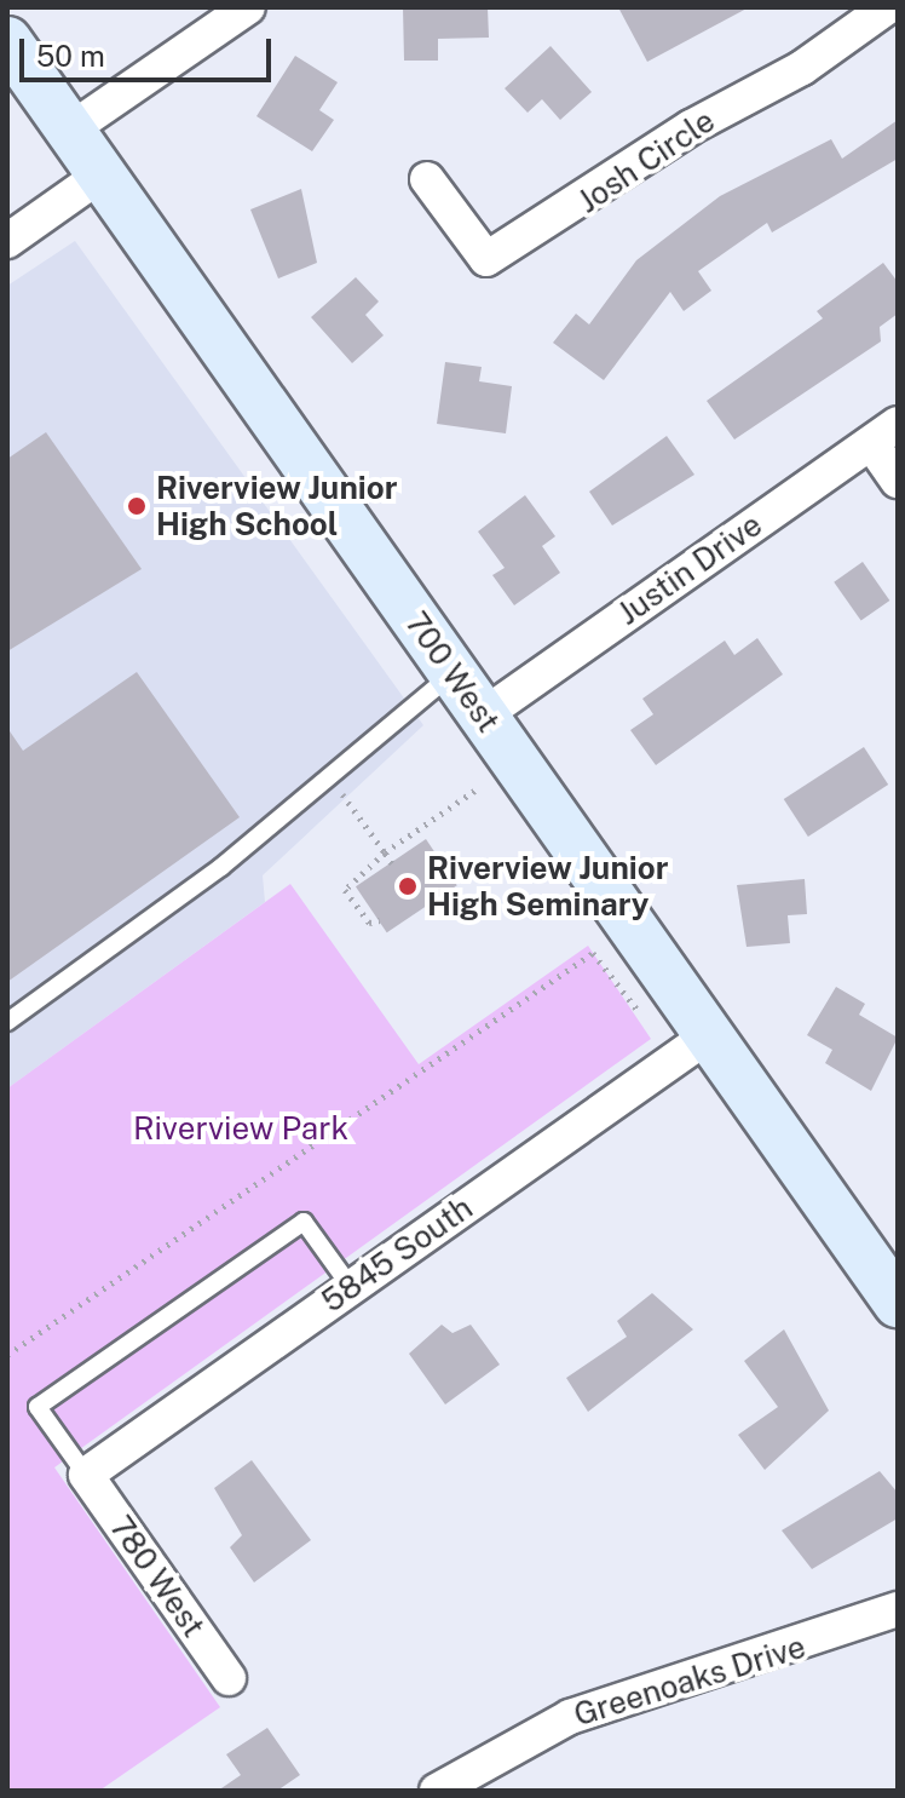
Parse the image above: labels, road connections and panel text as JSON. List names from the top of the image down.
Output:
{
  "streets": {
    "main road": ["700 West"],
    "street": [
      "Josh Circle",
      "Justin Drive",
      "5845 South",
      "780 West",
      "Greenoaks Drive"
    ]
  },
  "crossings": [
    ["Justin Drive", "700 West"],
    ["700 West", "5845 South"],
    ["5845 South", "780 West"]
  ],
  "parks": ["Riverview Park"],
  "places": ["Riverview Junior High School", "Riverview Junior High Seminary"],
  "scale_bar": "50 m"
}
